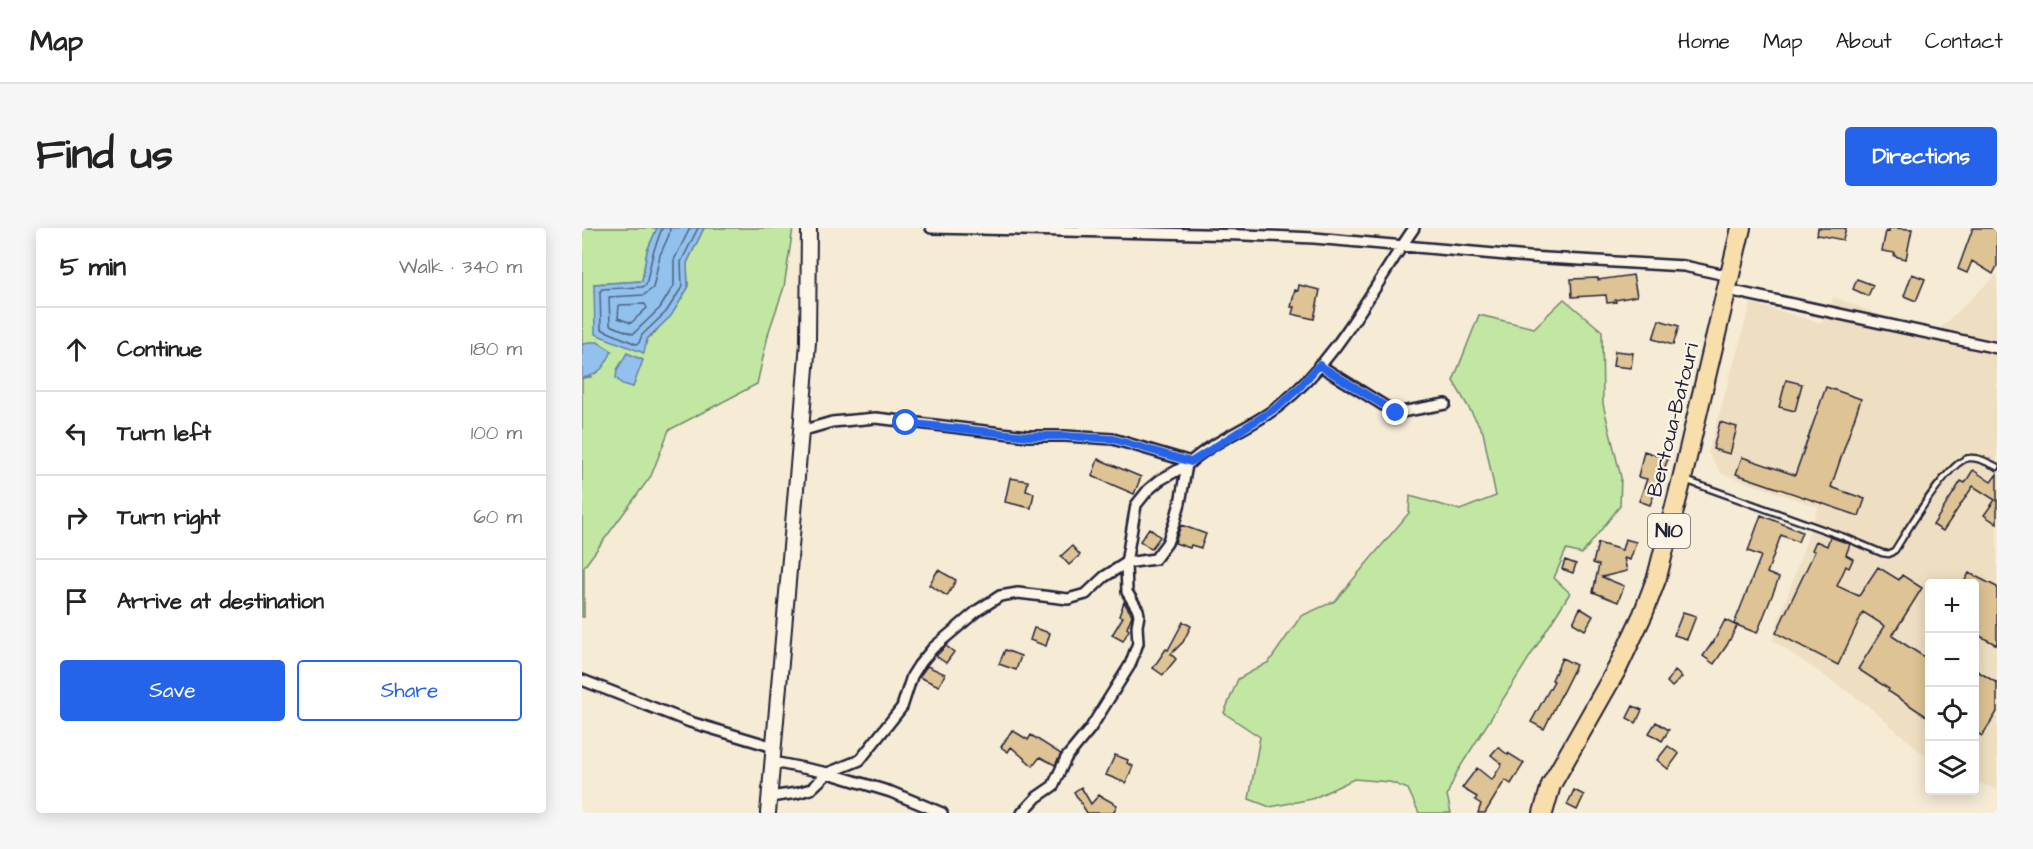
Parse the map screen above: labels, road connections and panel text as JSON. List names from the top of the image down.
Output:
{
  "streets": {
    "highway": ["Bertoua-Batouri", "N10"]
  },
  "page": {
    "header": "Map",
    "nav": [
      "Home",
      "Map",
      "About",
      "Contact"
    ],
    "title": "Find us",
    "buttons": [
      "Directions",
      ["Save", "Share"]
    ],
    "heading": ["5 min", "Walk · 340 m"],
    "list": [
      ["Continue", "180 m"],
      ["Turn left", "100 m"],
      ["Turn right", "60 m"],
      "Arrive at destination"
    ],
    "map_buttons": ["+", "−"]
  }
}
